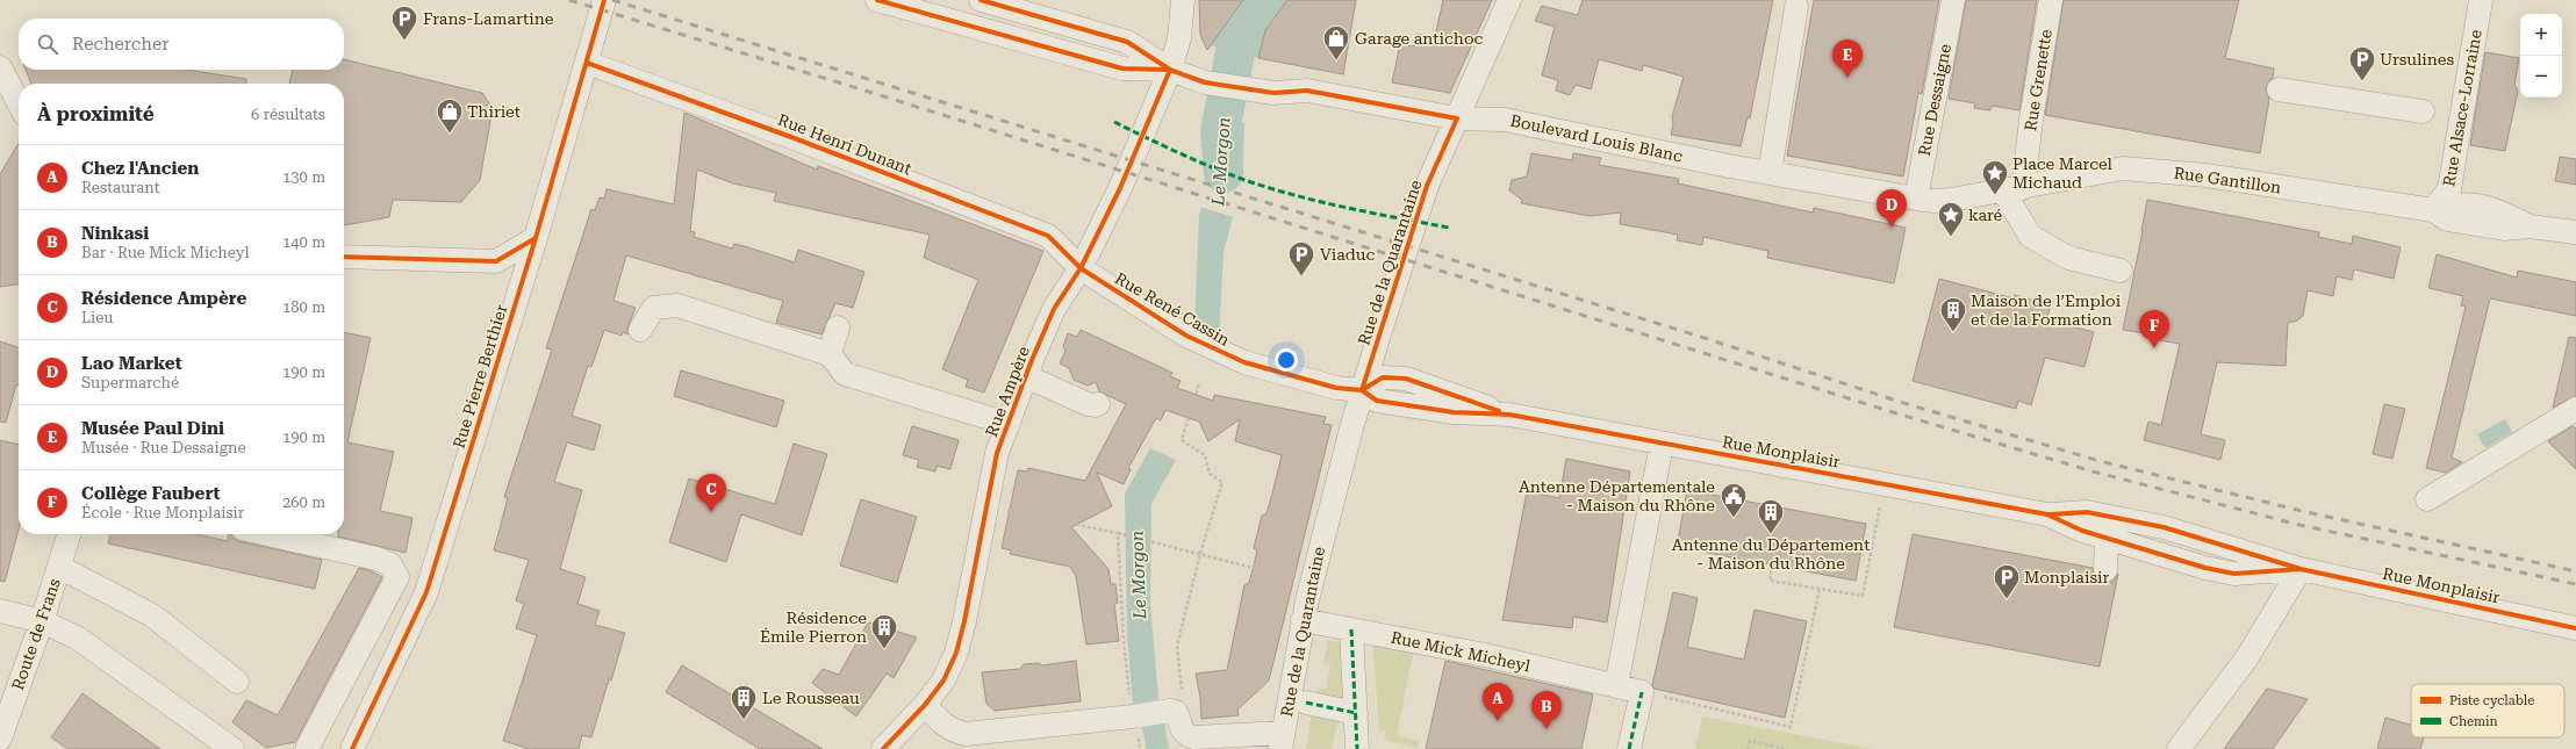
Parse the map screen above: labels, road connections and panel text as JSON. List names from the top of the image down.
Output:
{
  "streets": {
    "street": [
      "Rue Grenette",
      "Rue Dessaigne",
      "Rue Alsace-Lorraine",
      "Boulevard Louis Blanc",
      "Rue Henri Dunant",
      "Rue Gantillon",
      "Rue de la Quarantaine",
      "Rue René Cassin",
      "Rue Pierre Berthier",
      "Rue Ampère",
      "Rue Monplaisir",
      "Route de Frans",
      "Rue Mick Micheyl"
    ]
  },
  "crossings": [
    ["Rue Grenette", "Boulevard Louis Blanc"],
    ["Rue Grenette", "Rue Gantillon"],
    ["Rue Dessaigne", "Boulevard Louis Blanc"],
    ["Rue Alsace-Lorraine", "Rue Gantillon"],
    ["Boulevard Louis Blanc", "Rue Gantillon"],
    ["Boulevard Louis Blanc", "Rue de la Quarantaine"],
    ["Boulevard Louis Blanc", "Rue Ampère"],
    ["Rue Henri Dunant", "Rue René Cassin"],
    ["Rue Henri Dunant", "Rue Pierre Berthier"],
    ["Rue Henri Dunant", "Rue Ampère"],
    ["Rue de la Quarantaine", "Rue René Cassin"],
    ["Rue de la Quarantaine", "Rue Monplaisir"],
    ["Rue de la Quarantaine", "Rue Mick Micheyl"],
    ["Rue René Cassin", "Rue Ampère"],
    ["Rue René Cassin", "Rue Monplaisir"]
  ],
  "water": ["Le Morgon"],
  "places": {
    "parking": [
      "Frans-Lamartine",
      "Ursulines",
      "Viaduc",
      "Monplaisir"
    ],
    "shop": ["Garage antichoc", "Thiriet"],
    "place": ["Place Marcel Michaud", "karé"],
    "building": [
      "Maison de l’Emploi et de la Formation",
      "Antenne du Département - Maison du Rhône",
      "Résidence Émile Pierron",
      "Le Rousseau"
    ],
    "public building": ["Antenne Départementale - Maison du Rhône"]
  },
  "legend": ["Piste cyclable", "Chemin"],
  "page": {
    "map_buttons": ["+", "−"],
    "search": "Rechercher",
    "pins": [
      "E",
      "D",
      "F",
      "C",
      "A",
      "B"
    ],
    "heading": ["À proximité", "6 résultats"],
    "list": [
      {
        "mark": "A",
        "name": "Chez l'Ancien",
        "note": "Restaurant",
        "value": "130 m"
      },
      {
        "mark": "B",
        "name": "Ninkasi",
        "note": "Bar · Rue Mick Micheyl",
        "value": "140 m"
      },
      {
        "mark": "C",
        "name": "Résidence Ampère",
        "note": "Lieu",
        "value": "180 m"
      },
      {
        "mark": "D",
        "name": "Lao Market",
        "note": "Supermarché",
        "value": "190 m"
      },
      {
        "mark": "E",
        "name": "Musée Paul Dini",
        "note": "Musée · Rue Dessaigne",
        "value": "190 m"
      },
      {
        "mark": "F",
        "name": "Collège Faubert",
        "note": "École · Rue Monplaisir",
        "value": "260 m"
      }
    ]
  }
}
